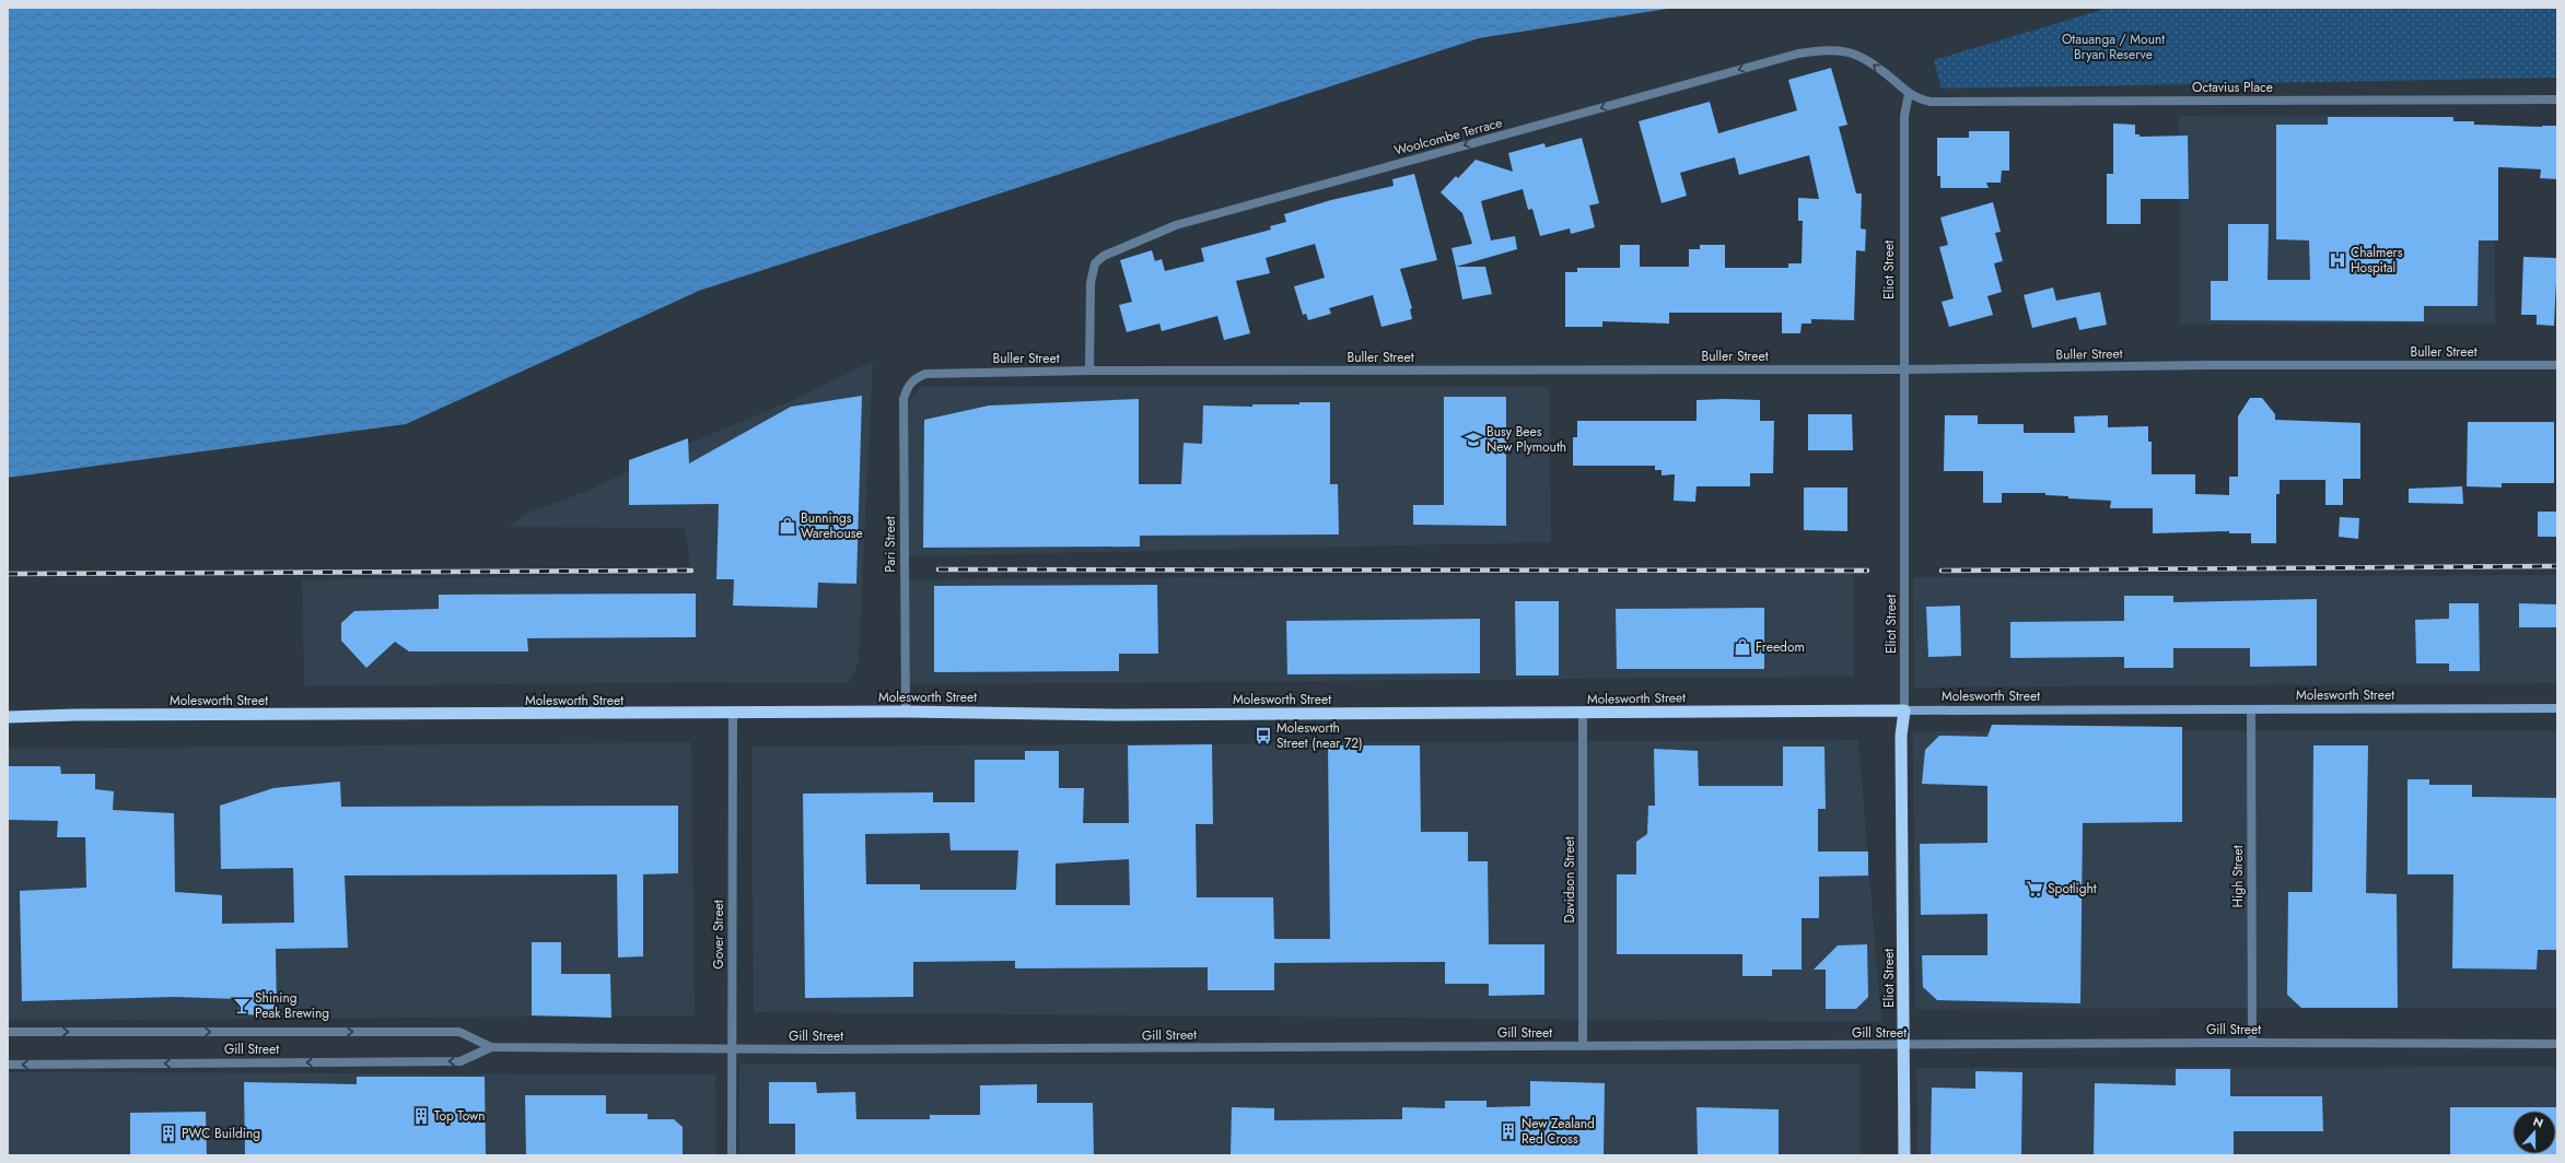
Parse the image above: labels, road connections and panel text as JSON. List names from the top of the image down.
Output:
{
  "streets": {
    "highway": ["Eliot Street", "Molesworth Street"],
    "street": [
      "Octavius Place",
      "Woolcombe Terrace",
      "Buller Street",
      "Pari Street",
      "High Street",
      "Davidson Street",
      "Gover Street",
      "Gill Street"
    ]
  },
  "crossings": [
    ["Octavius Place", "Woolcombe Terrace"],
    ["Octavius Place", "Eliot Street"],
    ["Woolcombe Terrace", "Eliot Street"],
    ["Woolcombe Terrace", "Buller Street"],
    ["Eliot Street", "Buller Street"],
    ["Eliot Street", "Molesworth Street"],
    ["Eliot Street", "Gill Street"],
    ["Buller Street", "Pari Street"],
    ["Pari Street", "Molesworth Street"],
    ["Molesworth Street", "High Street"],
    ["Molesworth Street", "Davidson Street"],
    ["Molesworth Street", "Gover Street"],
    ["High Street", "Gill Street"],
    ["Davidson Street", "Gill Street"],
    ["Gover Street", "Gill Street"]
  ],
  "one_way": ["Woolcombe Terrace"],
  "parks": ["Otauanga / Mount Bryan Reserve"],
  "places": {
    "hospital": ["Chalmers Hospital"],
    "school or university": ["Busy Bees New Plymouth"],
    "shop": ["Bunnings Warehouse", "Freedom"],
    "bus stop": ["Molesworth Street (near 72)"],
    "supermarket": ["Spotlight"],
    "bar": ["Shining Peak Brewing"],
    "building": ["Top Town", "New Zealand Red Cross", "PWC Building"]
  },
  "north": "top"
}
